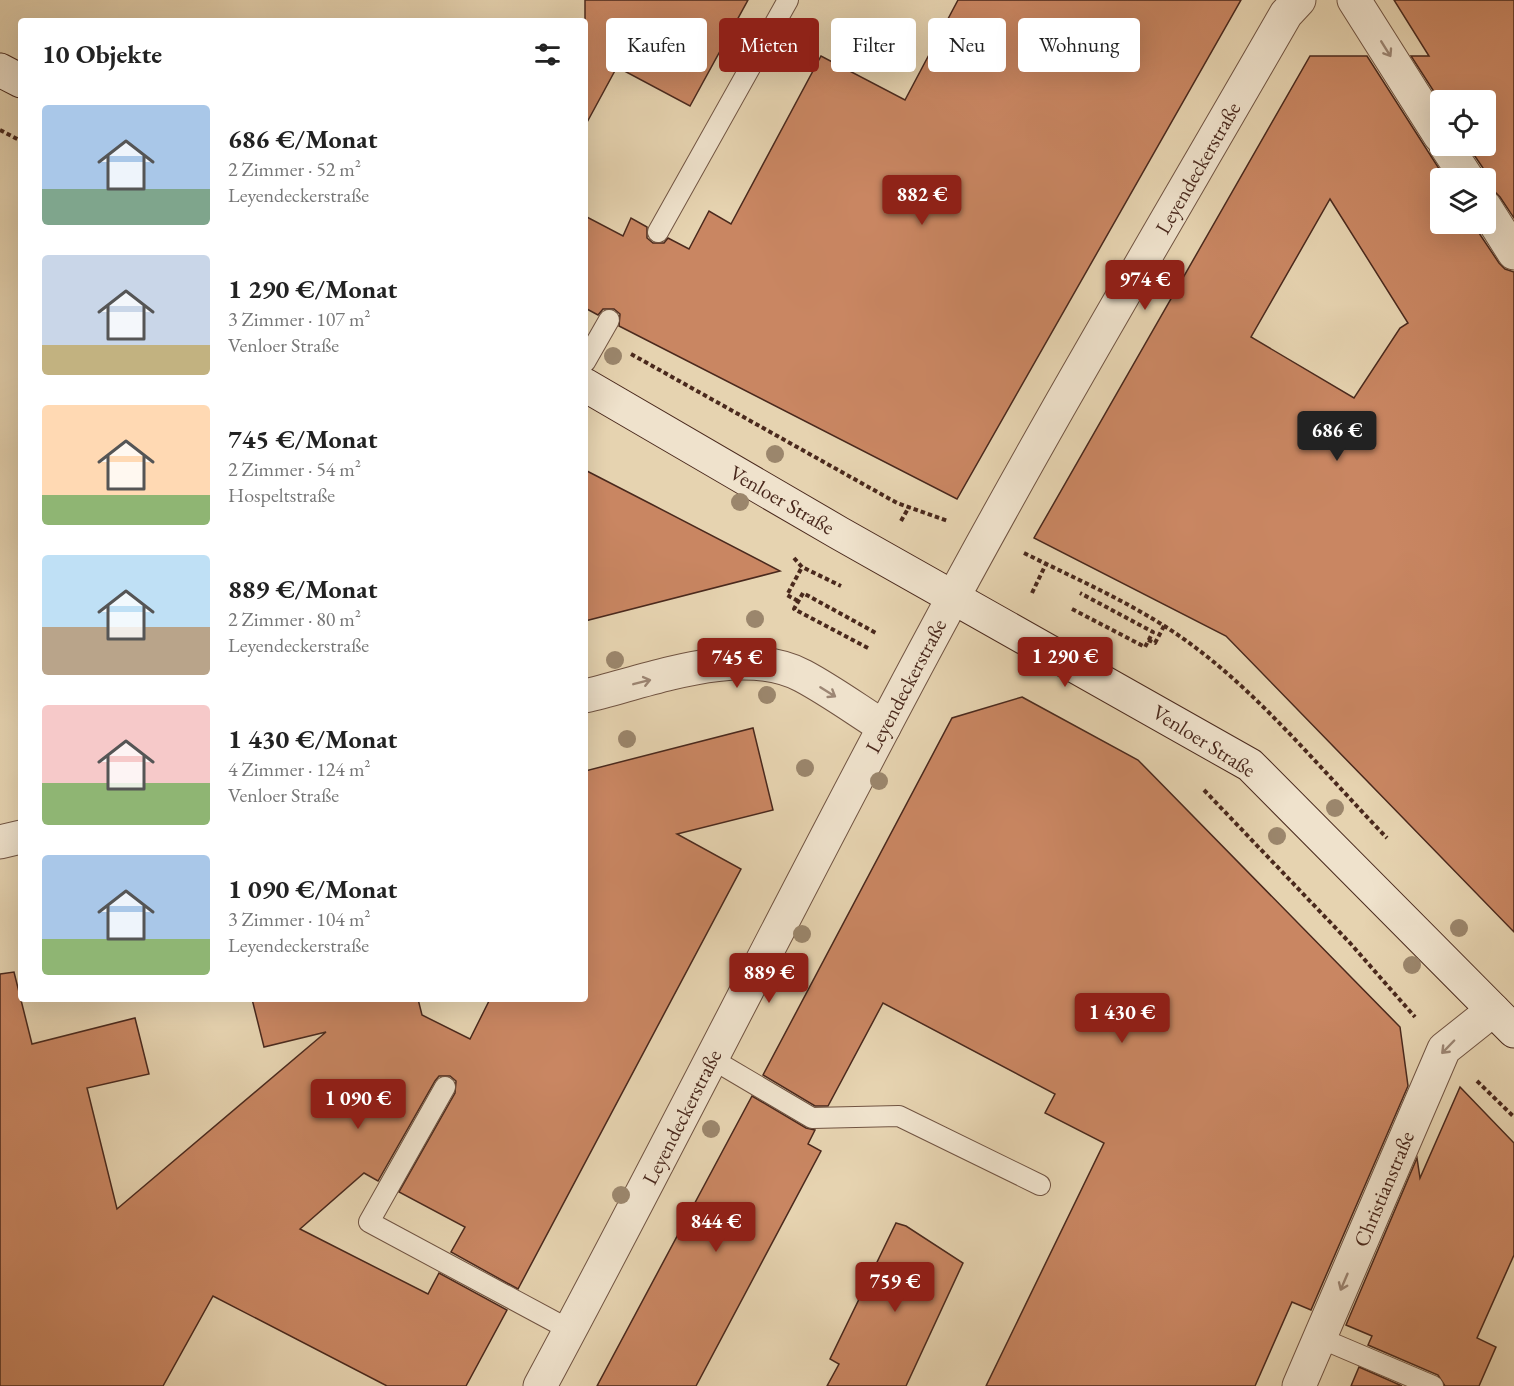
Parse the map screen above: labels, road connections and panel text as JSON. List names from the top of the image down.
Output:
{
  "streets": {
    "street": ["Leyendeckerstraße", "Venloer Straße", "Christianstraße"]
  },
  "crossings": [
    ["Leyendeckerstraße", "Venloer Straße"],
    ["Venloer Straße", "Christianstraße"]
  ],
  "one_way": ["Christianstraße"],
  "page": {
    "chip": [
      "Kaufen",
      "Mieten",
      "Filter",
      "Neu",
      "Wohnung"
    ],
    "heading": "10 Objekte",
    "list": [
      {
        "name": "686 €/Monat",
        "note": "2 Zimmer · 52 m² · Leyendeckerstraße"
      },
      {
        "name": "1 290 €/Monat",
        "note": "3 Zimmer · 107 m² · Venloer Straße"
      },
      {
        "name": "745 €/Monat",
        "note": "2 Zimmer · 54 m² · Hospeltstraße"
      },
      {
        "name": "889 €/Monat",
        "note": "2 Zimmer · 80 m² · Leyendeckerstraße"
      },
      {
        "name": "1 430 €/Monat",
        "note": "4 Zimmer · 124 m² · Venloer Straße"
      },
      {
        "name": "1 090 €/Monat",
        "note": "3 Zimmer · 104 m² · Leyendeckerstraße"
      }
    ],
    "price": [
      "882 €",
      "974 €",
      "686 €",
      "1 290 €",
      "745 €",
      "889 €",
      "1 430 €",
      "1 090 €",
      "844 €",
      "759 €"
    ]
  }
}
